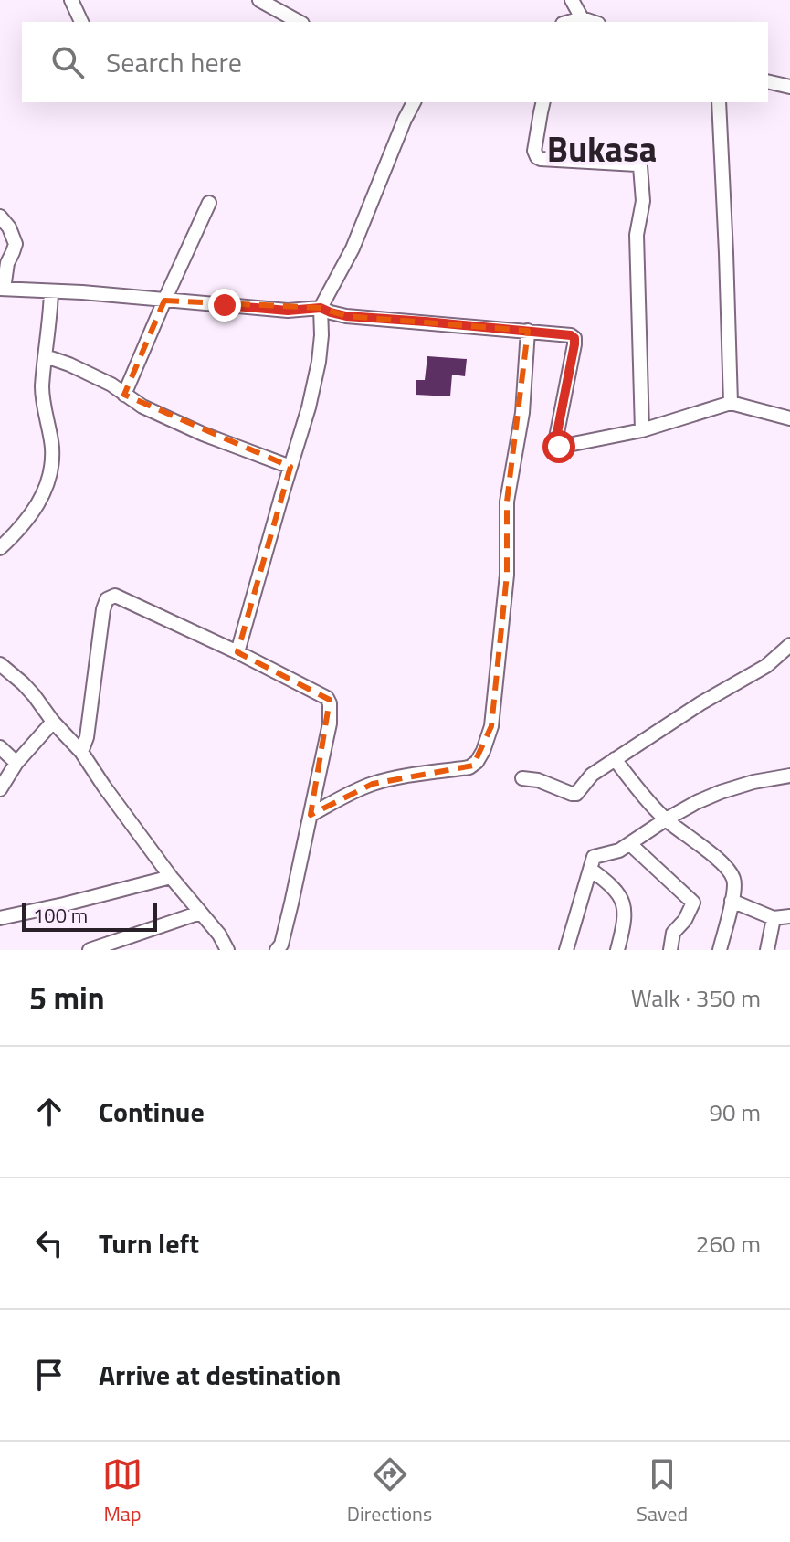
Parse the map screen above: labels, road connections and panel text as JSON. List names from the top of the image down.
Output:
{
  "districts": ["Bukasa"],
  "scale_bar": "100 m",
  "page": {
    "search": "Search here",
    "scale": "100 m",
    "heading": ["5 min", "Walk · 350 m"],
    "list": [
      ["Continue", "90 m"],
      ["Turn left", "260 m"],
      "Arrive at destination"
    ],
    "nav": ["Map", "Directions", "Saved"]
  }
}
